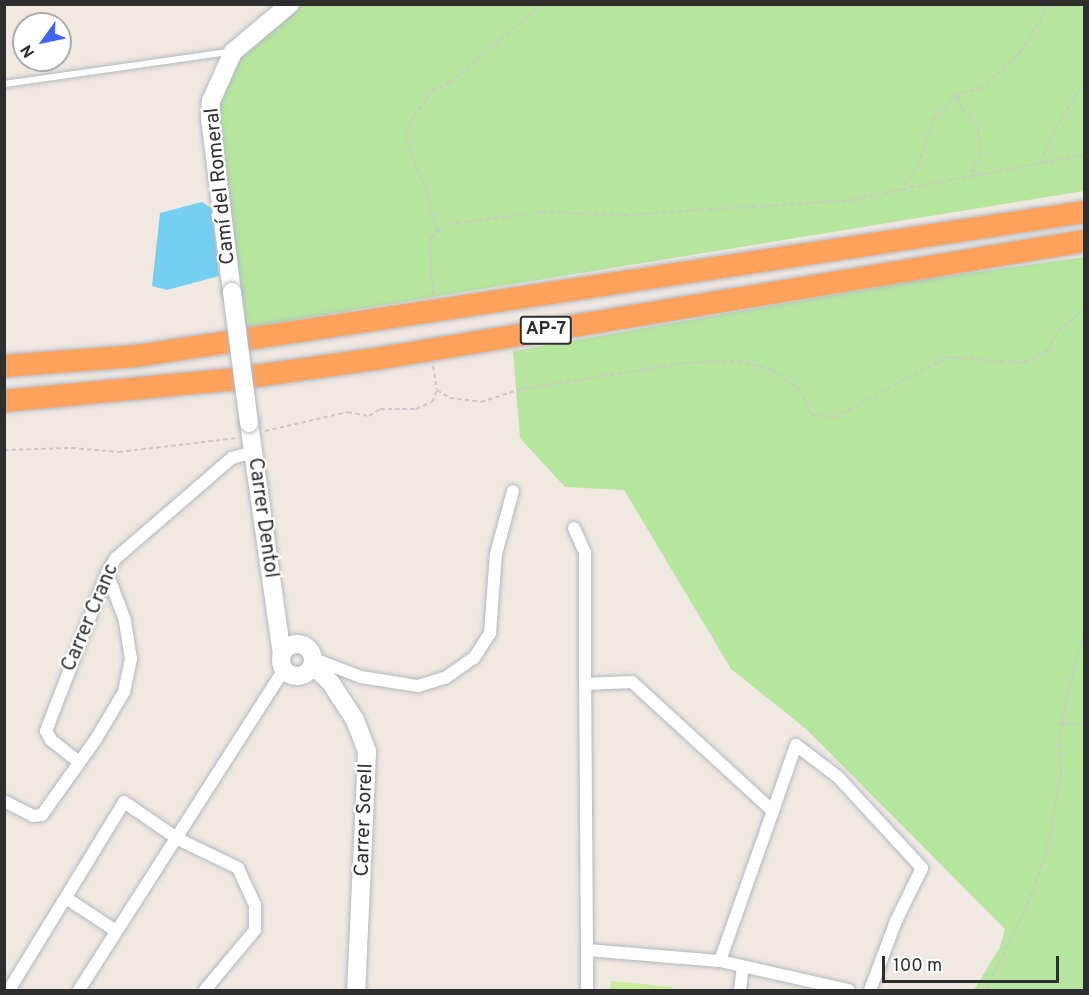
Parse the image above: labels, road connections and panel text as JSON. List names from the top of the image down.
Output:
{
  "streets": {
    "highway": ["AP-7"],
    "street": [
      "Camí del Romeral",
      "Carrer Dentol",
      "Carrer Cranc",
      "Carrer Sorell"
    ]
  },
  "crossings": [
    ["Camí del Romeral", "Carrer Dentol"],
    ["Camí del Romeral", "Carrer Cranc"],
    ["Carrer Dentol", "Carrer Cranc"],
    ["Carrer Dentol", "Carrer Sorell"]
  ],
  "scale_bar": "100 m",
  "north": "bottom left"
}
